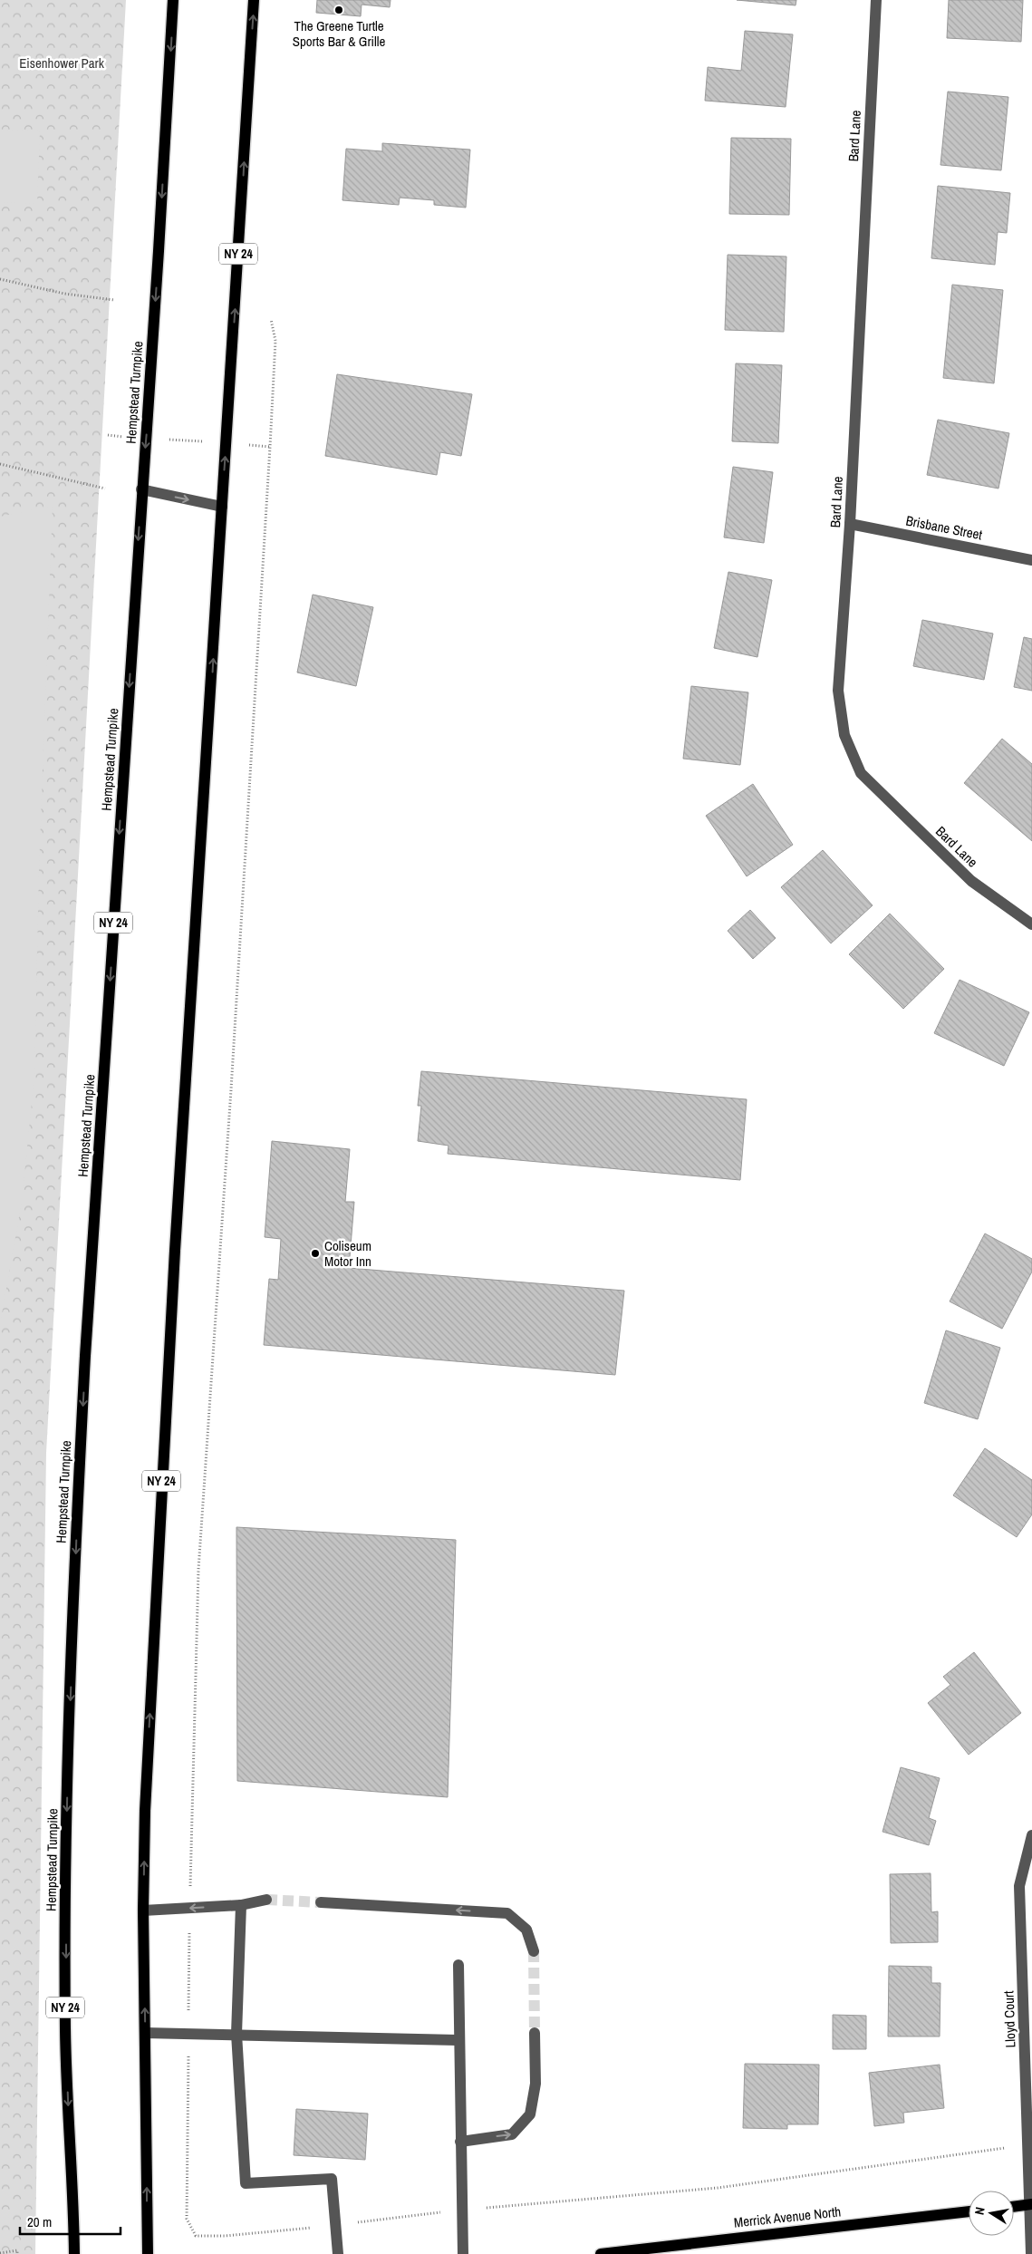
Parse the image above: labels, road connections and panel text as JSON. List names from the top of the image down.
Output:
{
  "streets": {
    "main road": ["NY 24", "Hempstead Turnpike", "Merrick Avenue North"],
    "street": ["Bard Lane", "Brisbane Street", "Lloyd Court"]
  },
  "crossings": [
    ["Bard Lane", "Brisbane Street"]
  ],
  "parks": ["Eisenhower Park"],
  "places": ["The Greene Turtle Sports Bar & Grille", "Coliseum Motor Inn"],
  "scale_bar": "20 m",
  "north": "left"
}
